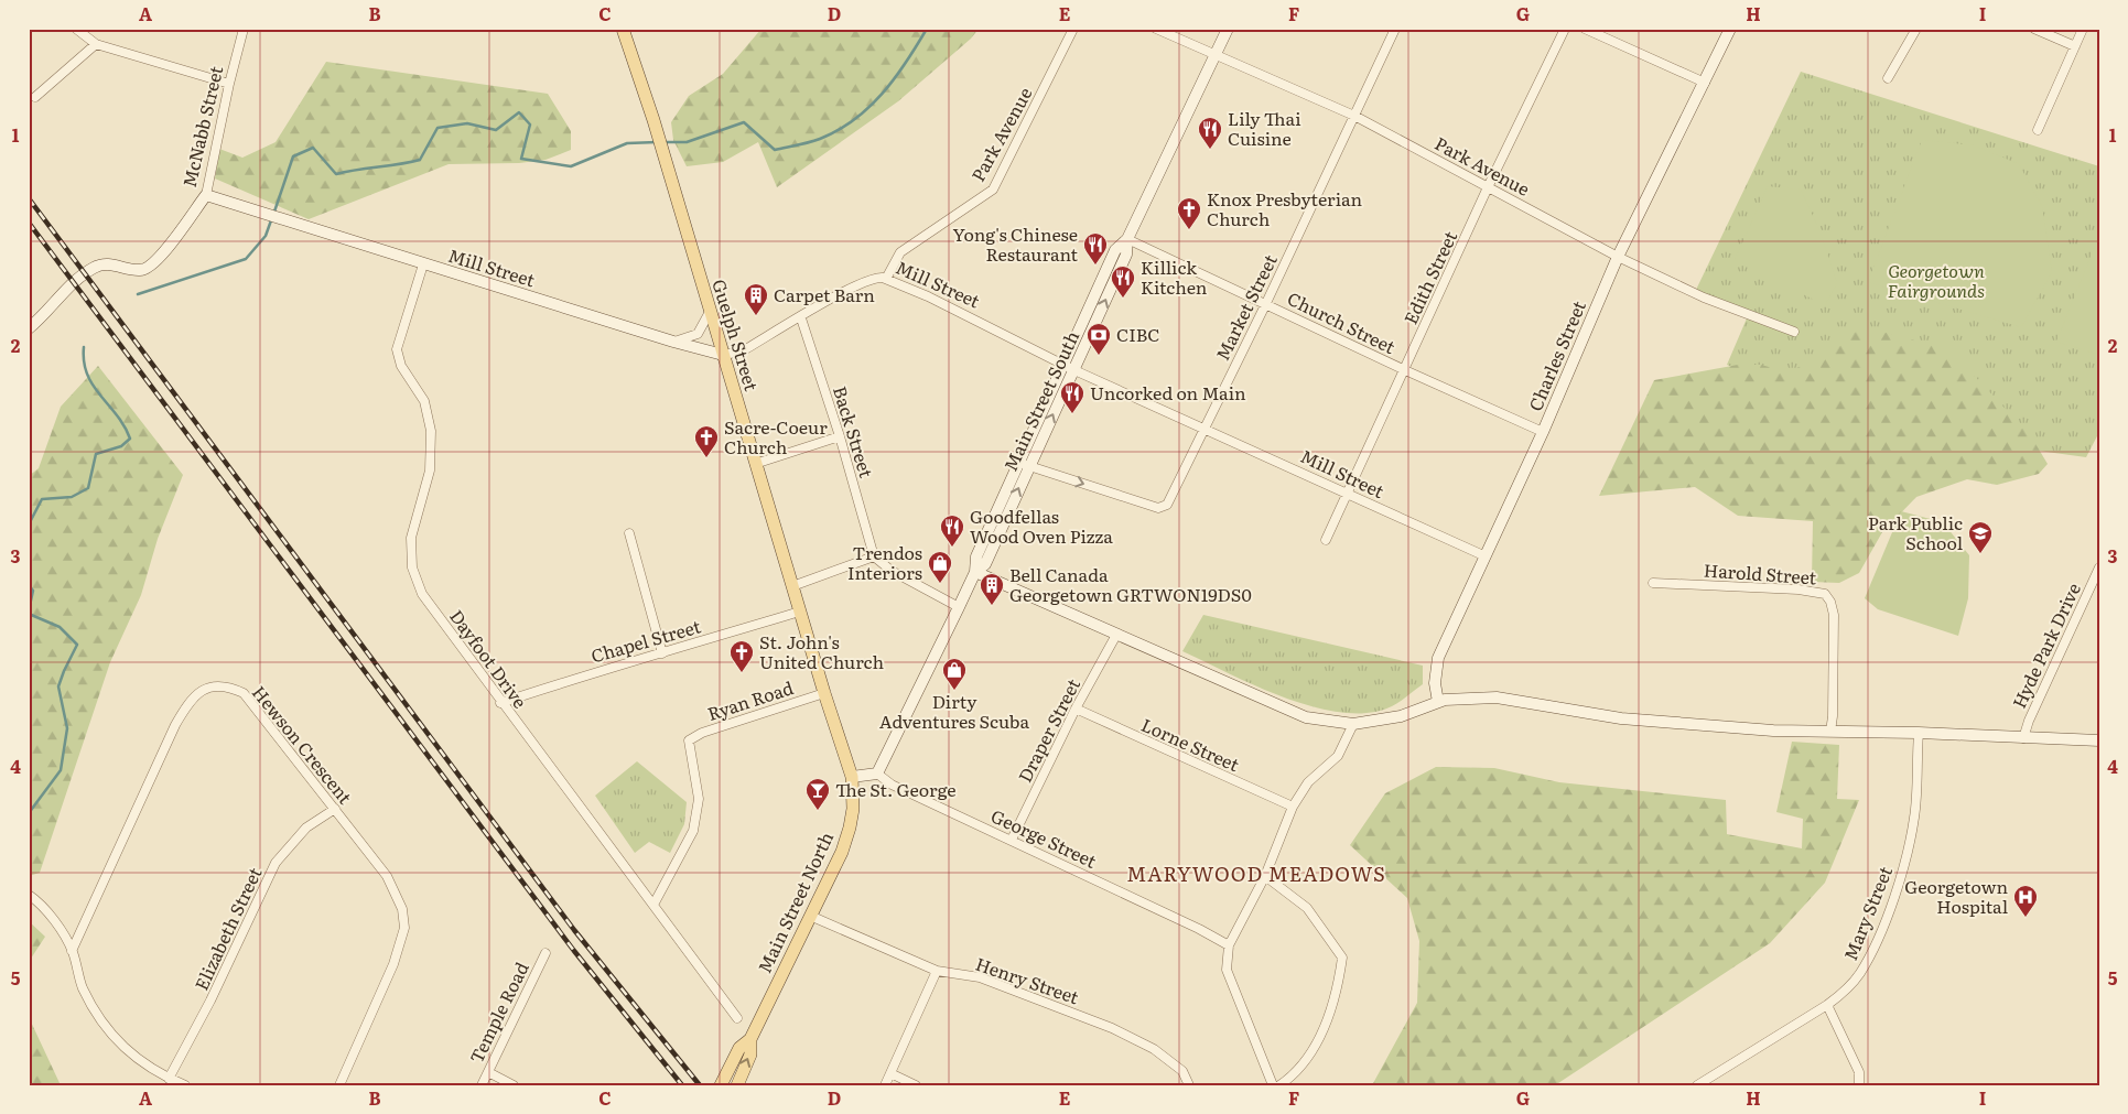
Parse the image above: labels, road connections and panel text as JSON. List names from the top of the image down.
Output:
{
  "streets": {
    "main road": ["Guelph Street", "Main Street North"],
    "street": [
      "McNabb Street",
      "Park Avenue",
      "Mill Street",
      "Edith Street",
      "Market Street",
      "Church Street",
      "Charles Street",
      "Main Street South",
      "Back Street",
      "Harold Street",
      "Chapel Street",
      "Hyde Park Drive",
      "Dayfoot Drive",
      "Ryan Road",
      "Draper Street",
      "Hewson Crescent",
      "Lorne Street",
      "George Street",
      "Mary Street",
      "Elizabeth Street",
      "Henry Street",
      "Temple Road"
    ]
  },
  "crossings": [
    ["McNabb Street", "Mill Street"],
    ["Park Avenue", "Mill Street"],
    ["Park Avenue", "Edith Street"],
    ["Park Avenue", "Market Street"],
    ["Park Avenue", "Charles Street"],
    ["Park Avenue", "Main Street South"],
    ["Mill Street", "Edith Street"],
    ["Mill Street", "Market Street"],
    ["Mill Street", "Guelph Street"],
    ["Mill Street", "Charles Street"],
    ["Mill Street", "Main Street South"],
    ["Mill Street", "Back Street"],
    ["Mill Street", "Dayfoot Drive"],
    ["Edith Street", "Church Street"],
    ["Market Street", "Church Street"],
    ["Market Street", "Main Street South"],
    ["Church Street", "Charles Street"],
    ["Church Street", "Main Street South"],
    ["Guelph Street", "Chapel Street"],
    ["Guelph Street", "Ryan Road"],
    ["Guelph Street", "Main Street North"],
    ["Main Street South", "George Street"],
    ["Chapel Street", "Dayfoot Drive"],
    ["Dayfoot Drive", "Ryan Road"],
    ["Draper Street", "Lorne Street"],
    ["Draper Street", "George Street"],
    ["Hewson Crescent", "Elizabeth Street"],
    ["Main Street North", "Henry Street"]
  ],
  "districts": ["MARYWOOD MEADOWS"],
  "parks": ["Georgetown Fairgrounds"],
  "places": {
    "restaurant": [
      "Lily Thai Cuisine",
      "Yong's Chinese Restaurant",
      "Killick Kitchen",
      "Uncorked on Main",
      "Goodfellas Wood Oven Pizza"
    ],
    "church": ["Knox Presbyterian Church", "Sacre-Coeur Church", "St. John's United Church"],
    "building": ["Carpet Barn", "Bell Canada Georgetown GRTWON19DS0"],
    "bank": ["CIBC"],
    "school or university": ["Park Public School"],
    "shop": ["Trendos Interiors", "Dirty Adventures Scuba"],
    "bar": ["The St. George"],
    "hospital": ["Georgetown Hospital"]
  },
  "grid": {
    "columns": [
      "A",
      "B",
      "C",
      "D",
      "E",
      "F",
      "G",
      "H",
      "I"
    ],
    "rows": [
      "1",
      "2",
      "3",
      "4",
      "5"
    ]
  }
}
